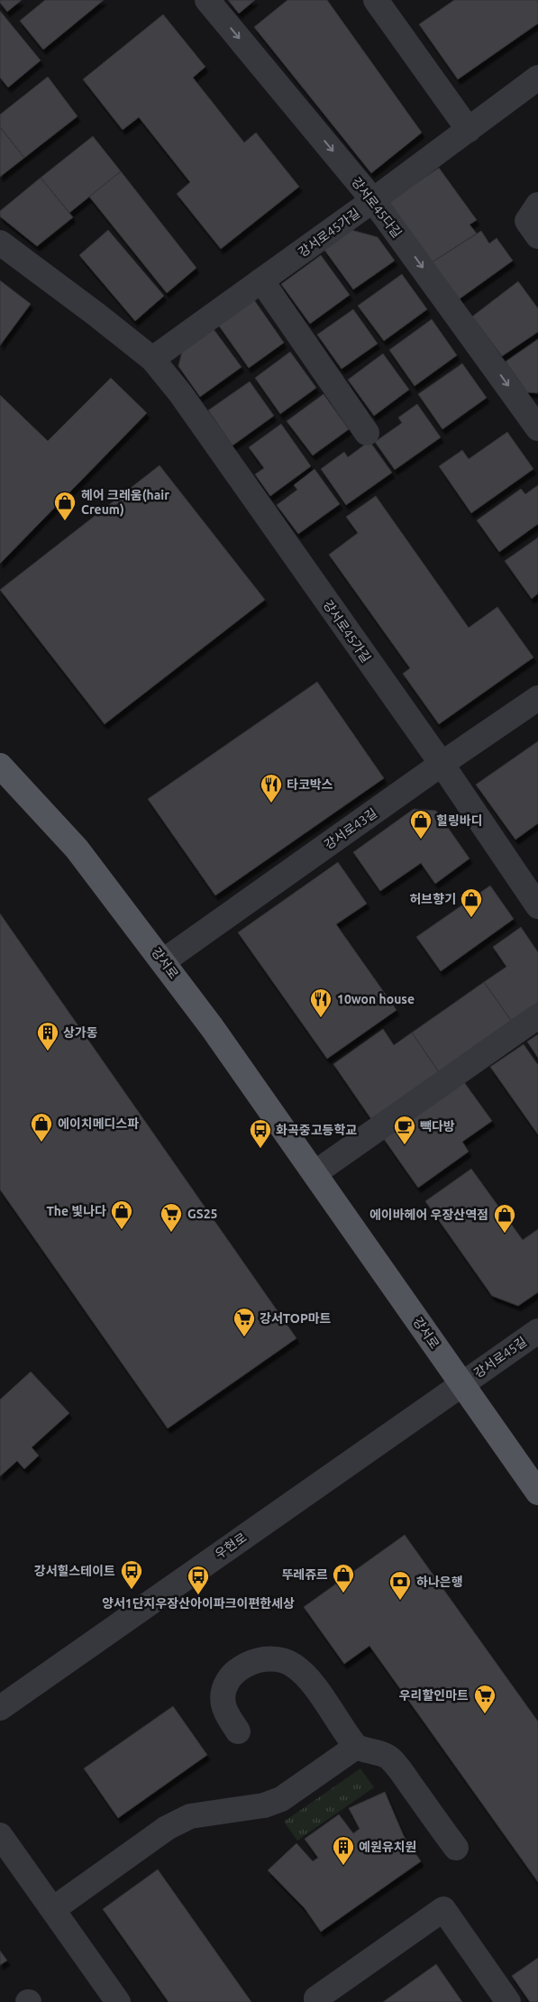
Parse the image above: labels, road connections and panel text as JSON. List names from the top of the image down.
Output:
{
  "streets": {
    "main road": ["강서로"],
    "street": [
      "강서로45다길",
      "강서로45가길",
      "강서로43길",
      "강서로45길",
      "우현로"
    ]
  },
  "crossings": [
    ["강서로45다길", "강서로45가길"],
    ["강서로45가길", "강서로43길"],
    ["강서로43길", "강서로"],
    ["강서로", "강서로45길"],
    ["강서로", "우현로"],
    ["강서로45길", "우현로"]
  ],
  "places": {
    "shop": [
      "헤어 크레움(hair Creum)",
      "힐링바디",
      "허브향기",
      "에이치메디스파",
      "The 빛나다",
      "에이바헤어 우장산역점",
      "뚜레쥬르"
    ],
    "restaurant": ["타코박스", "10won house"],
    "building": ["상가동", "예원유치원"],
    "cafe": ["빽다방"],
    "bus stop": ["화곡중고등학교", "강서힐스테이트", "양서1단지우장산아이파크이편한세상"],
    "supermarket": ["GS25", "강서TOP마트", "우리할인마트"],
    "bank": ["하나은행"]
  }
}
